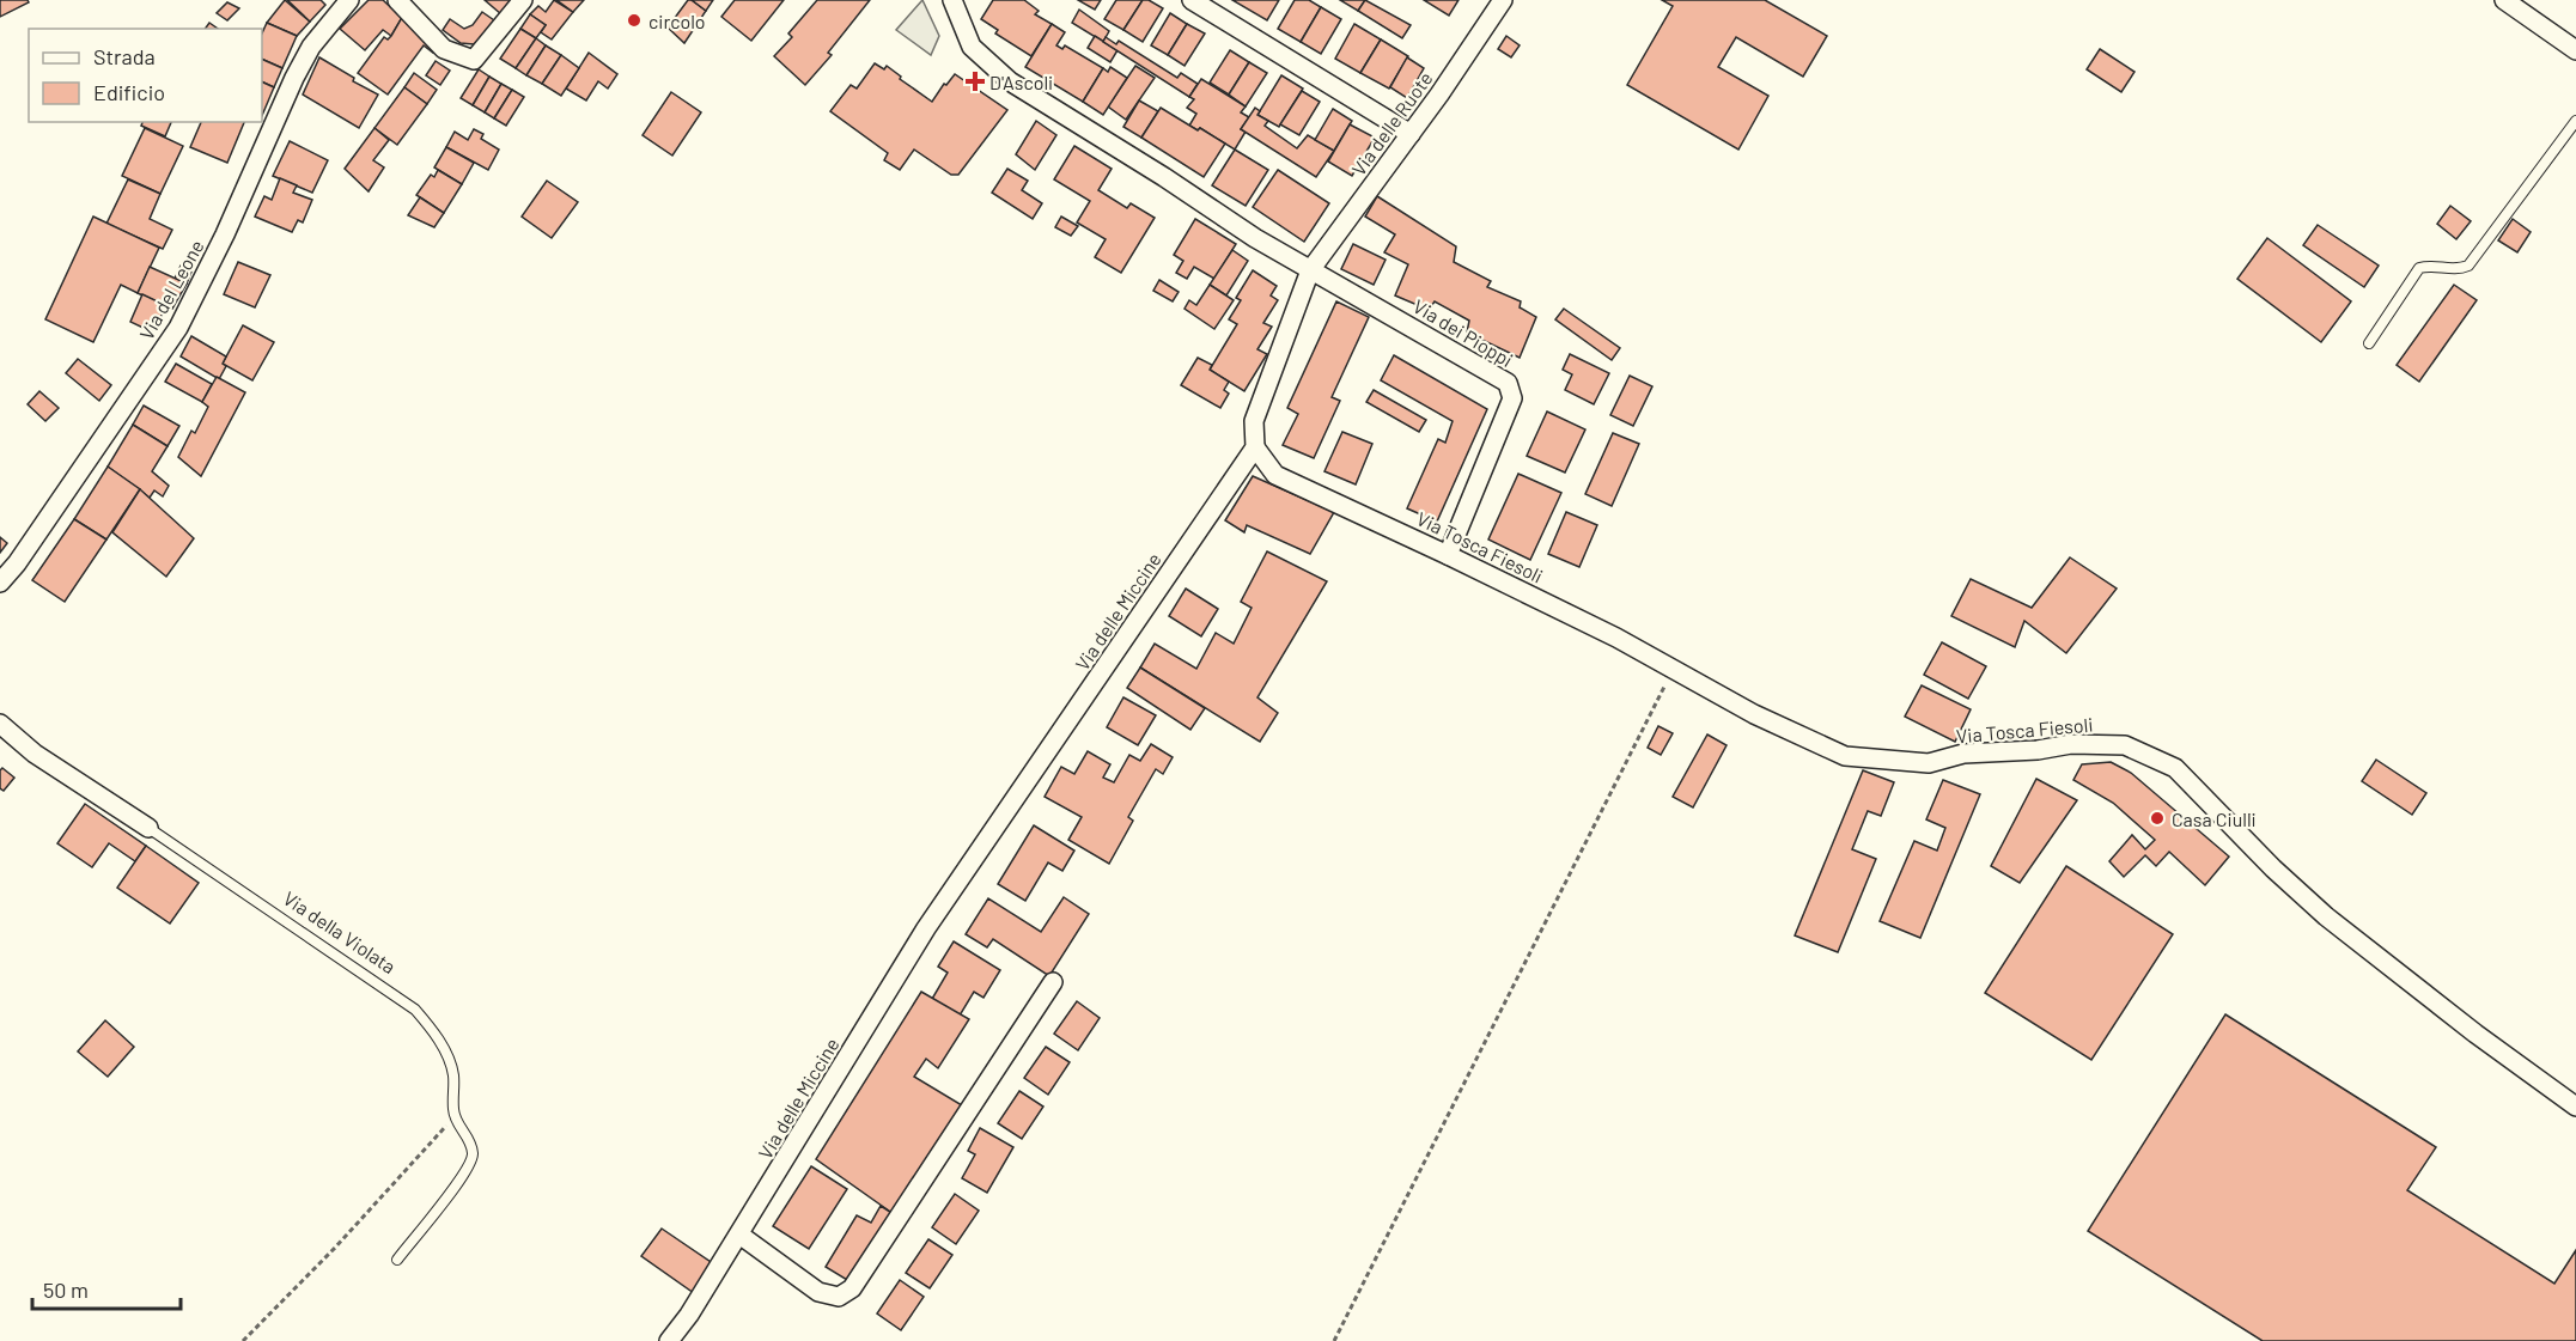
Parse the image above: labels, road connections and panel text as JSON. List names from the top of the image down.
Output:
{
  "streets": {
    "street": [
      "Via delle Ruote",
      "Via del Leone",
      "Via dei Pioppi",
      "Via Tosca Fiesoli",
      "Via delle Miccine",
      "Via della Violata"
    ]
  },
  "crossings": [
    ["Via delle Ruote", "Via dei Pioppi"],
    ["Via dei Pioppi", "Via Tosca Fiesoli"],
    ["Via Tosca Fiesoli", "Via delle Miccine"]
  ],
  "places": {
    "other": ["circolo", "Casa Ciulli"],
    "health": ["D'Ascoli"]
  },
  "legend": ["Strada", "Edificio"],
  "scale_bar": "50 m"
}
